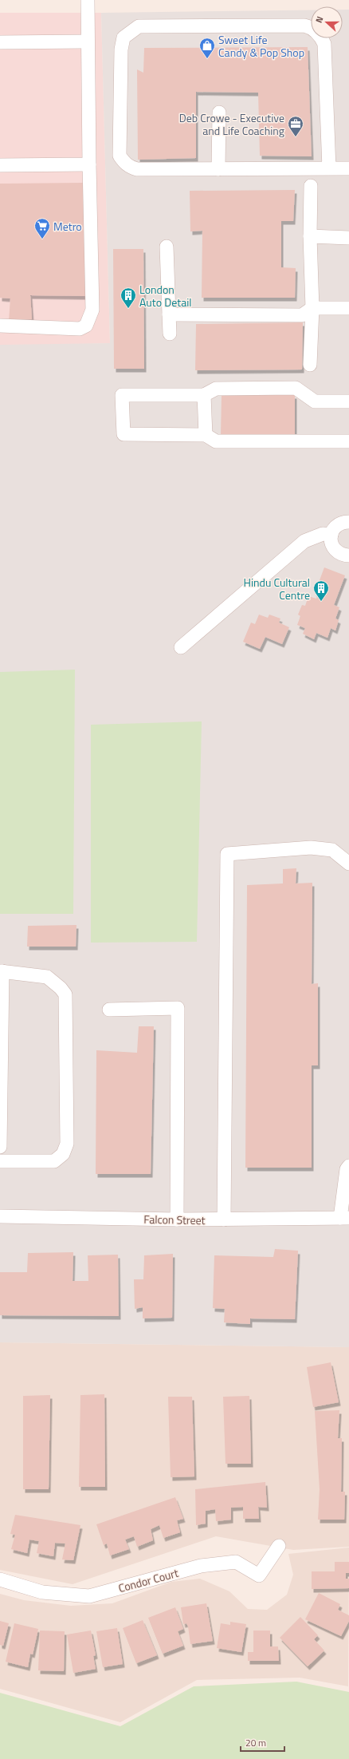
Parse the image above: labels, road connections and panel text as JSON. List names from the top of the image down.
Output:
{
  "streets": {
    "street": ["Falcon Street", "Condor Court"]
  },
  "places": {
    "shop": ["Sweet Life Candy & Pop Shop"],
    "office": ["Deb Crowe - Executive and Life Coaching"],
    "supermarket": ["Metro"],
    "building": ["London Auto Detail", "Hindu Cultural Centre"]
  },
  "scale_bar": "20 m",
  "north": "left"
}
